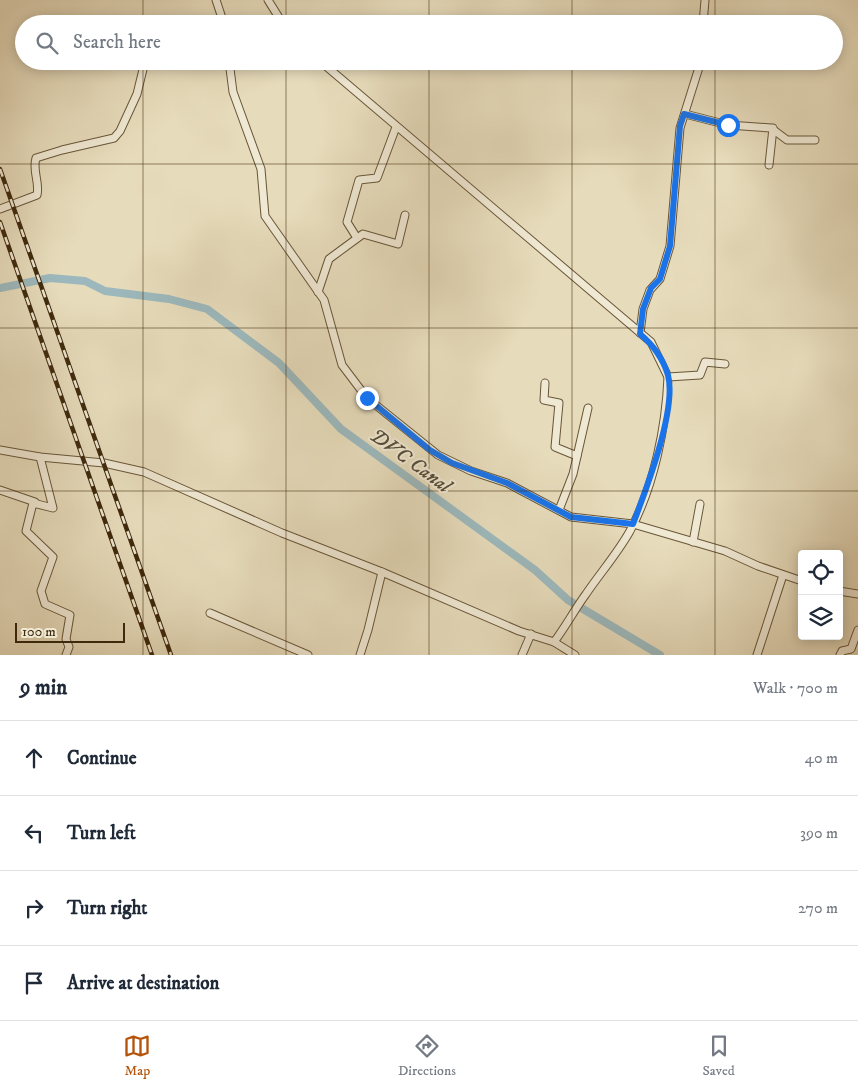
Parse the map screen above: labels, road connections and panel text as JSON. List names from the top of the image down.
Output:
{
  "water": ["DVC Canal"],
  "scale_bar": "100 m",
  "page": {
    "search": "Search here",
    "scale": "100 m",
    "heading": ["9 min", "Walk · 700 m"],
    "list": [
      ["Continue", "40 m"],
      ["Turn left", "390 m"],
      ["Turn right", "270 m"],
      "Arrive at destination"
    ],
    "nav": ["Map", "Directions", "Saved"]
  }
}
